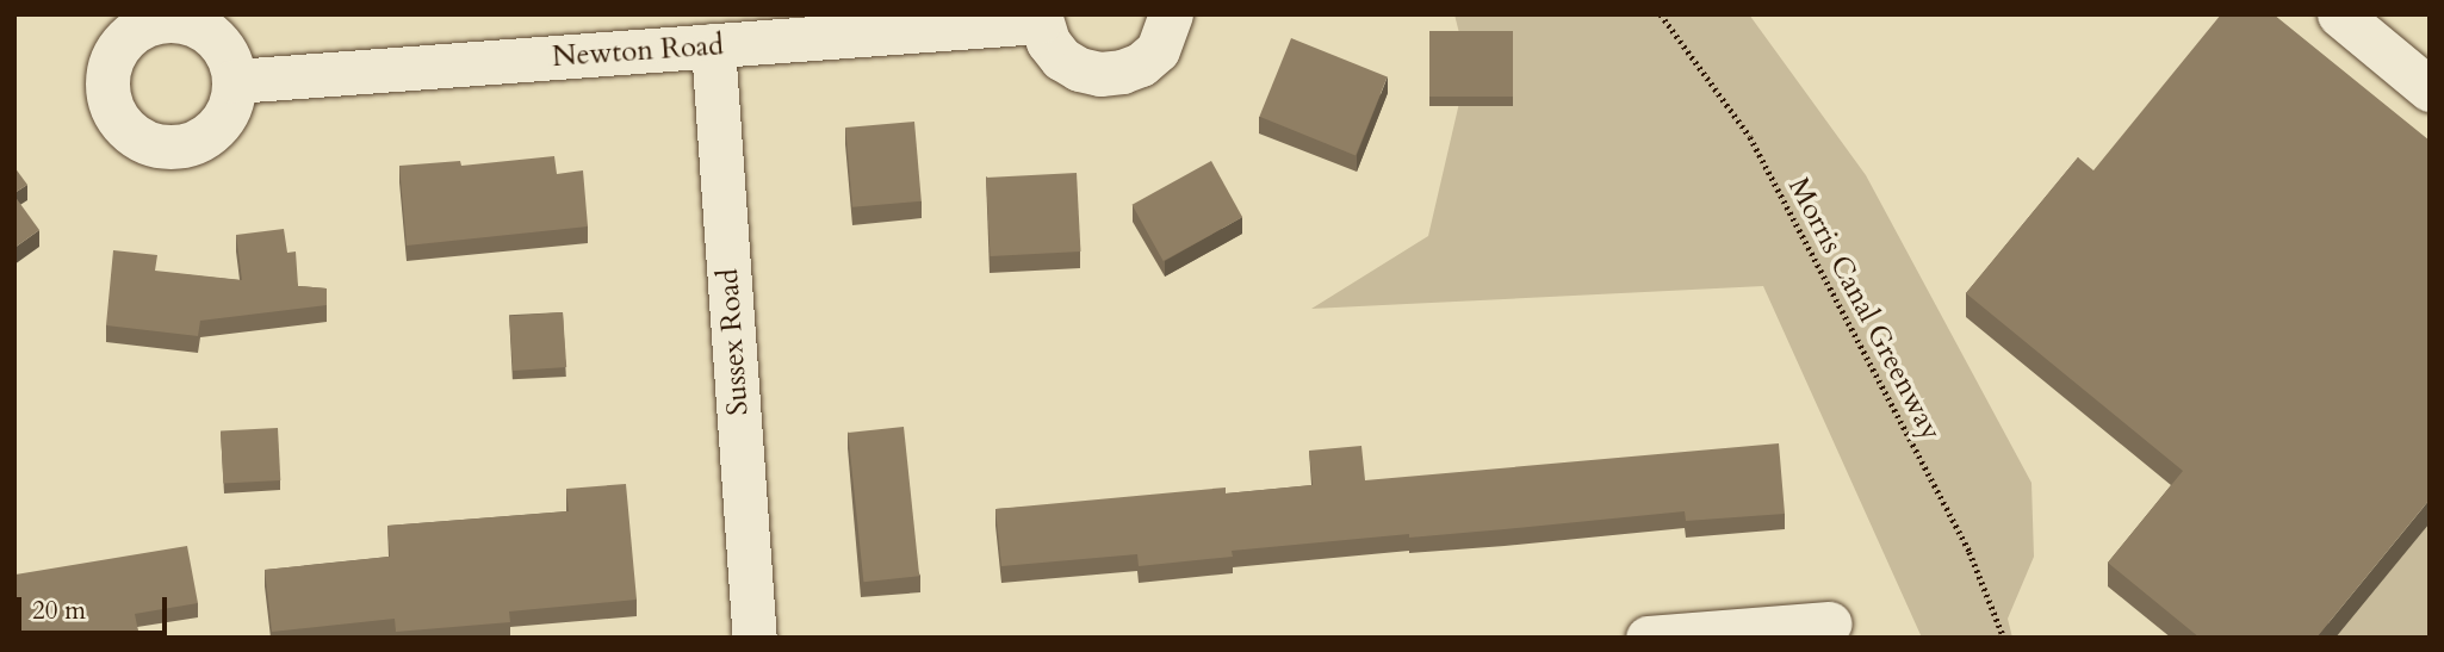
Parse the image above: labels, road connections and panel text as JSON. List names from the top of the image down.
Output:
{
  "streets": {
    "street": ["Newton Road", "Sussex Road"],
    "path": ["Morris Canal Greenway"]
  },
  "crossings": [
    ["Newton Road", "Sussex Road"]
  ],
  "scale_bar": "20 m"
}
